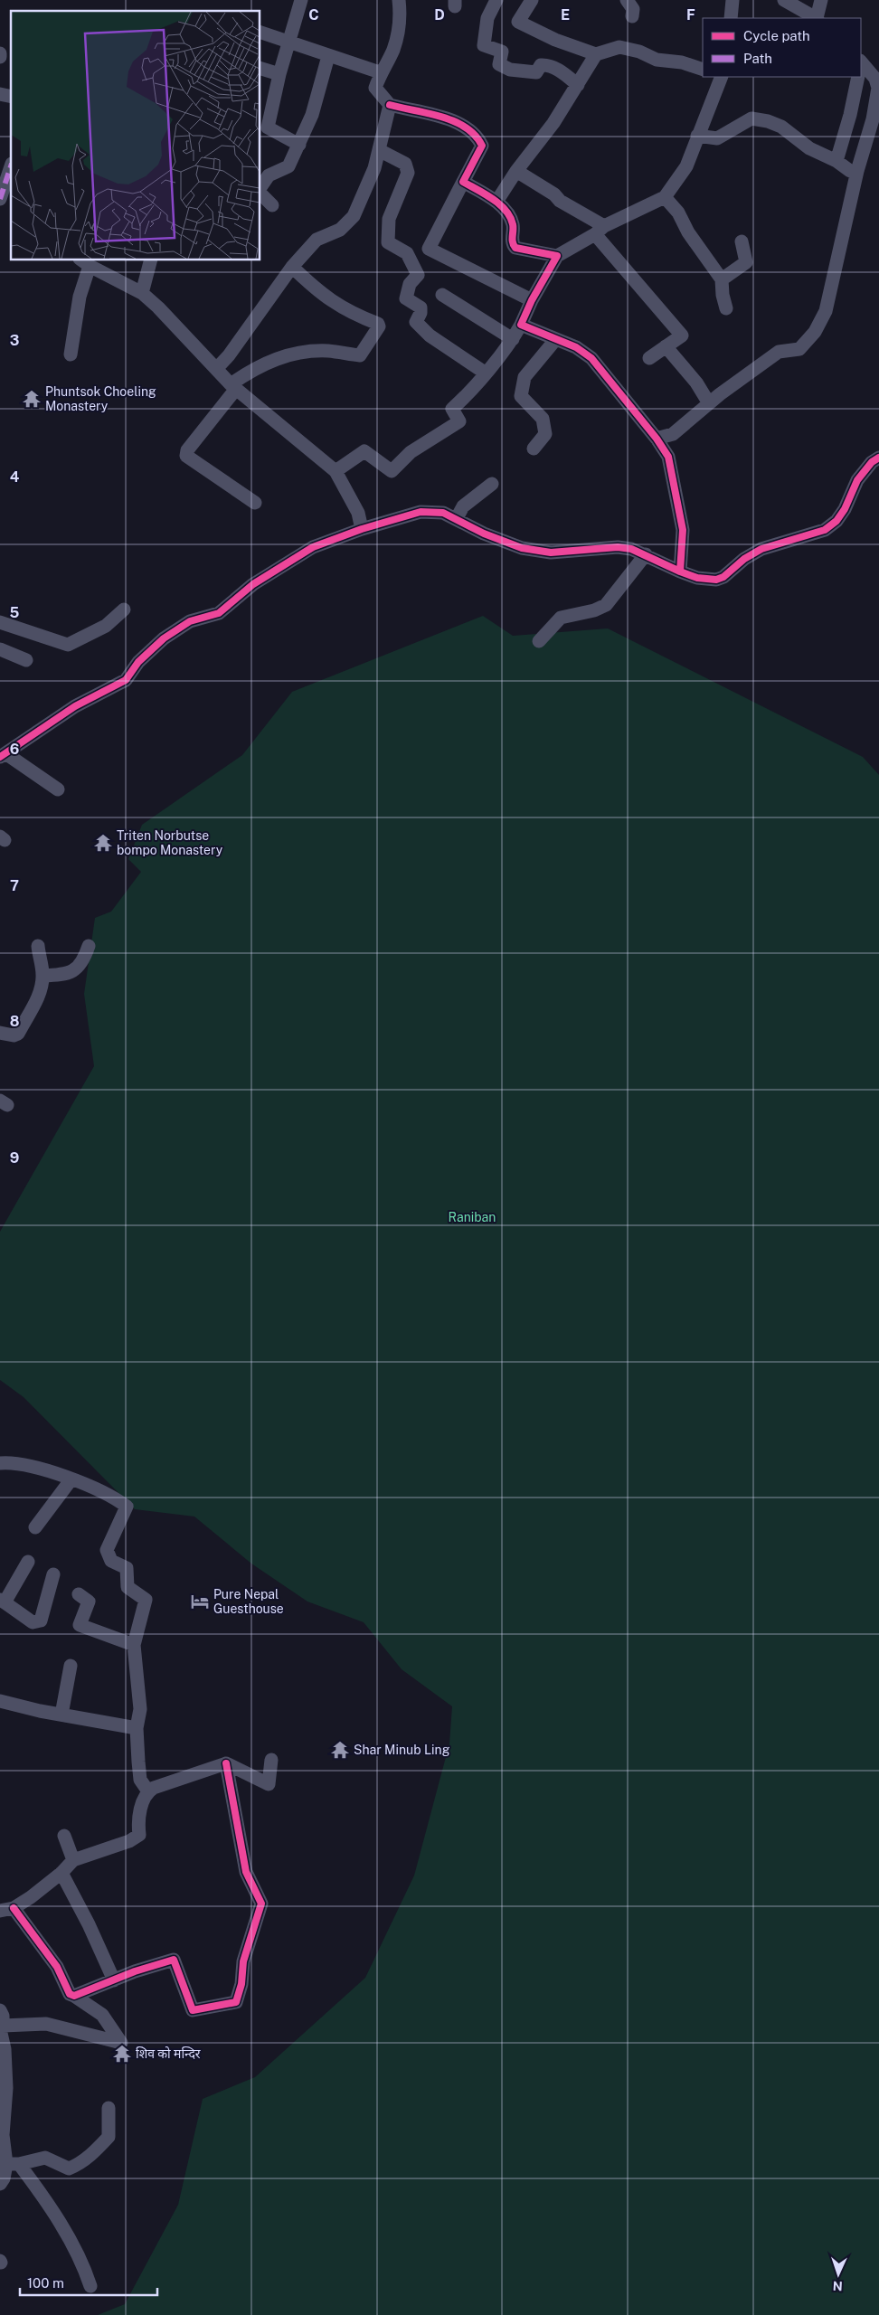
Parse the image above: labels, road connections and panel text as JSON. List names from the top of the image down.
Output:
{
  "parks": ["Raniban"],
  "places": {
    "temple": [
      "Phuntsok Choeling Monastery",
      "Triten Norbutse bompo Monastery",
      "Shar Minub Ling",
      "शिव को मन्दिर"
    ],
    "hotel": ["Pure Nepal Guesthouse"]
  },
  "legend": ["Cycle path", "Path"],
  "scale_bar": "100 m",
  "north": "bottom",
  "grid": {
    "columns": [
      "C",
      "D",
      "E",
      "F"
    ],
    "rows": [
      "3",
      "4",
      "5",
      "6",
      "7",
      "8",
      "9"
    ]
  }
}
